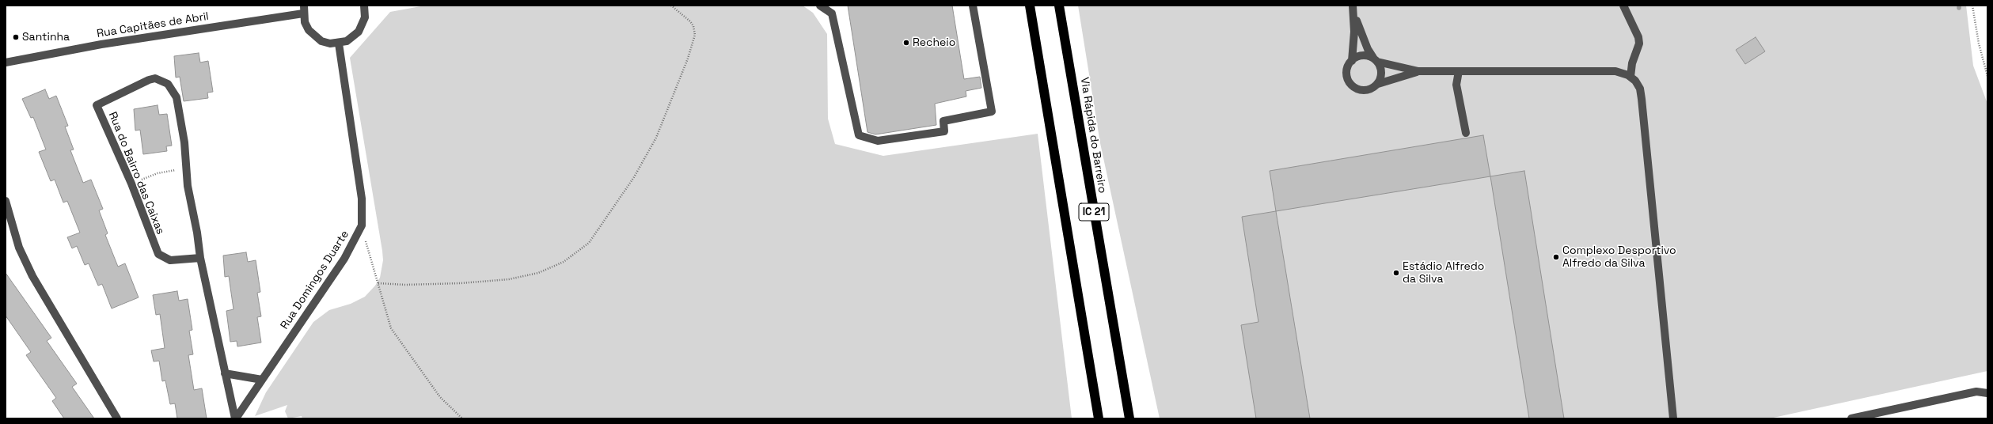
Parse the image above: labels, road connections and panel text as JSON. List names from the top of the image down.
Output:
{
  "streets": {
    "highway": ["Via Rápida do Barreiro", "IC 21"],
    "street": ["Rua Capitães de Abril", "Rua do Bairro das Caixas", "Rua Domingos Duarte"]
  },
  "crossings": [
    ["Rua Capitães de Abril", "Rua Domingos Duarte"],
    ["Rua do Bairro das Caixas", "Rua Domingos Duarte"]
  ],
  "places": [
    "Santinha",
    "Recheio",
    "Complexo Desportivo Alfredo da Silva",
    "Estádio Alfredo da Silva"
  ]
}
